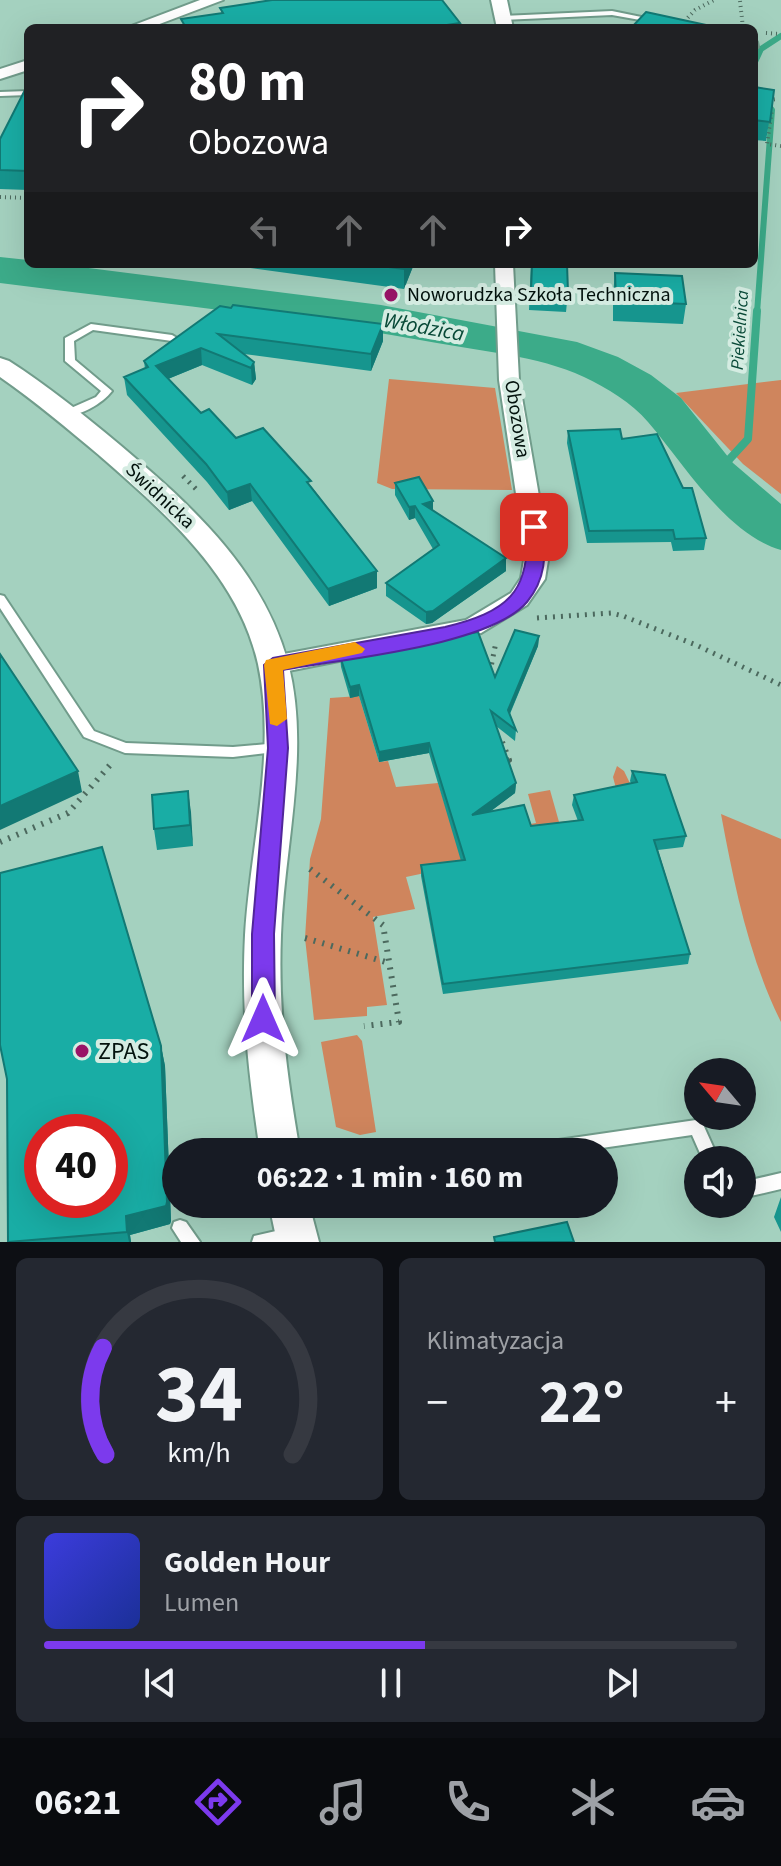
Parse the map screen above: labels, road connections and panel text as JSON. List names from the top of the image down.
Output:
{
  "streets": {
    "street": ["Obozowa", "Świdnicka"]
  },
  "crossings": [
    ["Obozowa", "Świdnicka"]
  ],
  "water": ["Włodzica", "Piekielnica"],
  "places": ["Noworudzka Szkoła Techniczna", "ZPAS"],
  "north": "top left",
  "page": {
    "turn": ["80 m", "Obozowa"],
    "limit": "40",
    "trip": "06:22 · 1 min · 160 m",
    "tile": "Klimatyzacja",
    "heat": ["−", "22°", "+"],
    "song": ["Golden Hour", "Lumen"],
    "tabs": "06:21",
    "gauge": ["34", "km/h"]
  }
}
